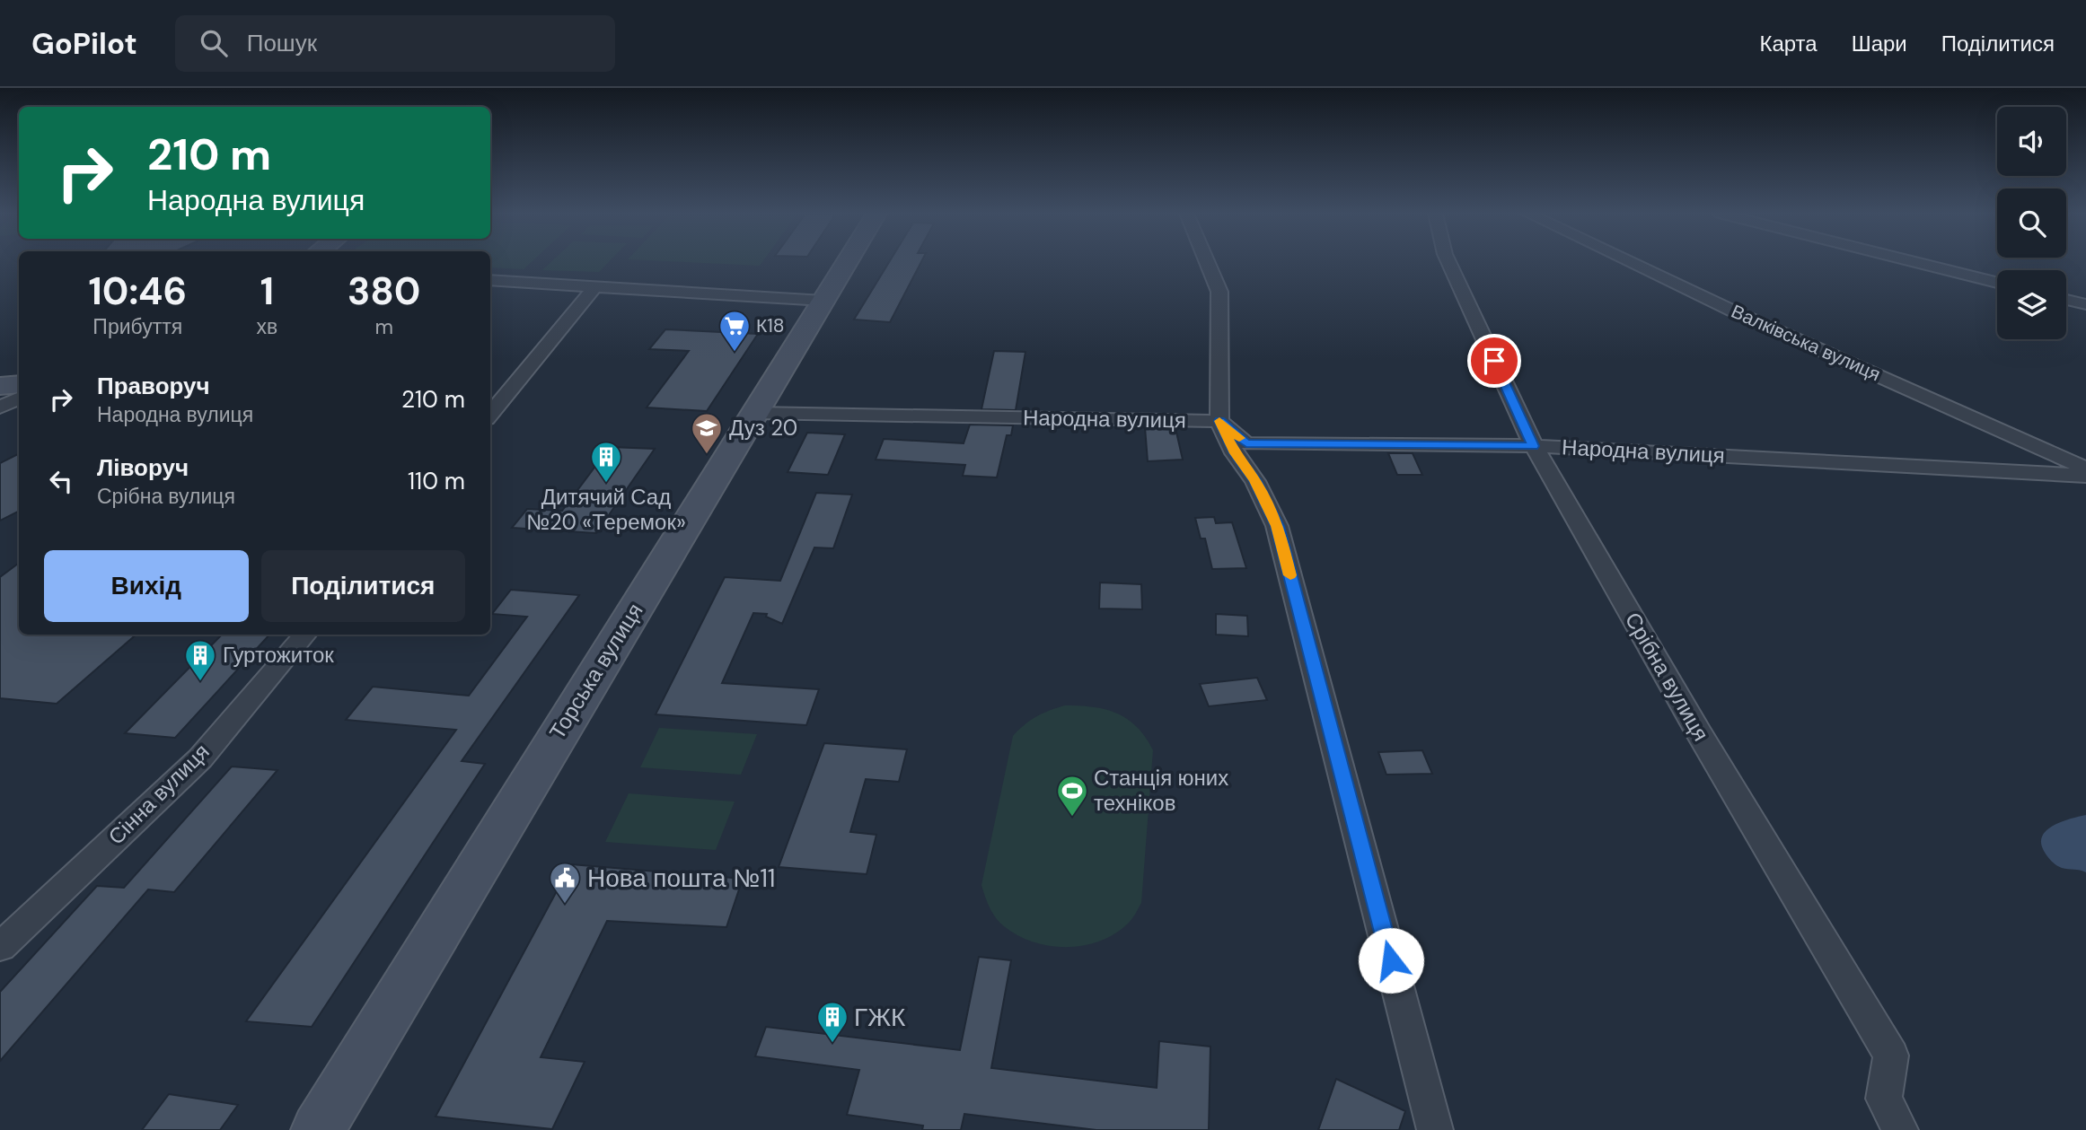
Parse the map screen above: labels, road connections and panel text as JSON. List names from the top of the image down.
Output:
{
  "streets": {
    "main road": ["Торська вулиця"],
    "street": [
      "Валківська вулиця",
      "Народна вулиця",
      "Срібна вулиця",
      "Сінна вулиця"
    ]
  },
  "crossings": [
    ["Народна вулиця", "Торська вулиця"],
    ["Народна вулиця", "Срібна вулиця"]
  ],
  "places": {
    "supermarket": ["К18"],
    "school or university": ["Дуз 20"],
    "building": ["Дитячий Сад №20 «Теремок»", "Гуртожиток", "ГЖК"],
    "sports": ["Станцiя юних технiков"],
    "public building": ["Нова пошта №11"]
  },
  "page": {
    "header": "GoPilot",
    "search": "Пошук",
    "nav": ["Карта", "Шари", "Поділитися"],
    "turn": ["210 m", "Народна вулиця"],
    "eta": [
      "10:46",
      "Прибуття",
      "1",
      "хв",
      "380",
      "m"
    ],
    "list": [
      {
        "name": "Праворуч",
        "note": "Народна вулиця",
        "value": "210 m"
      },
      {
        "name": "Ліворуч",
        "note": "Срібна вулиця",
        "value": "110 m"
      }
    ],
    "buttons": ["Вихід", "Поділитися"]
  }
}
